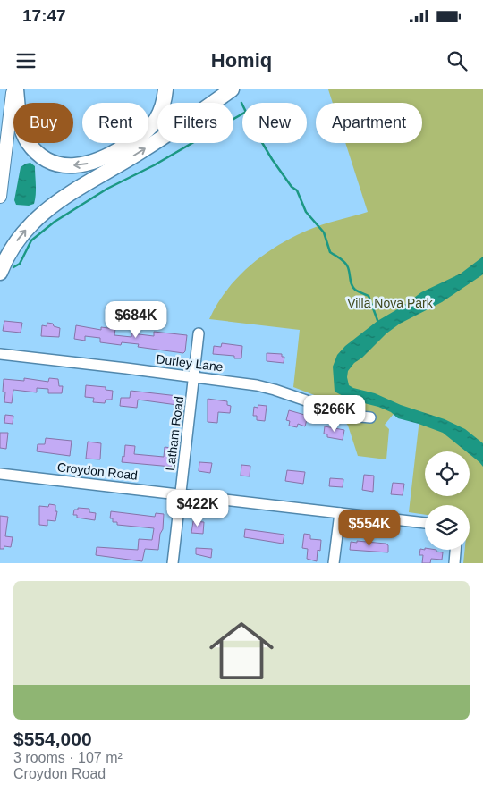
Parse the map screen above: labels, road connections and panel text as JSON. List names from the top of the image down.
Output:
{
  "streets": {
    "street": ["Durley Lane", "Latham Road", "Croydon Road"]
  },
  "crossings": [
    ["Durley Lane", "Latham Road"],
    ["Latham Road", "Croydon Road"]
  ],
  "parks": ["Villa Nova Park"],
  "page": {
    "status": "17:47",
    "header": "Homiq",
    "chip": [
      "Buy",
      "Rent",
      "Filters",
      "New",
      "Apartment"
    ],
    "price": [
      "$684K",
      "$266K",
      "$422K",
      "$554K"
    ],
    "list": [
      {
        "name": "$554,000",
        "note": "3 rooms · 107 m² · Croydon Road"
      }
    ]
  }
}
